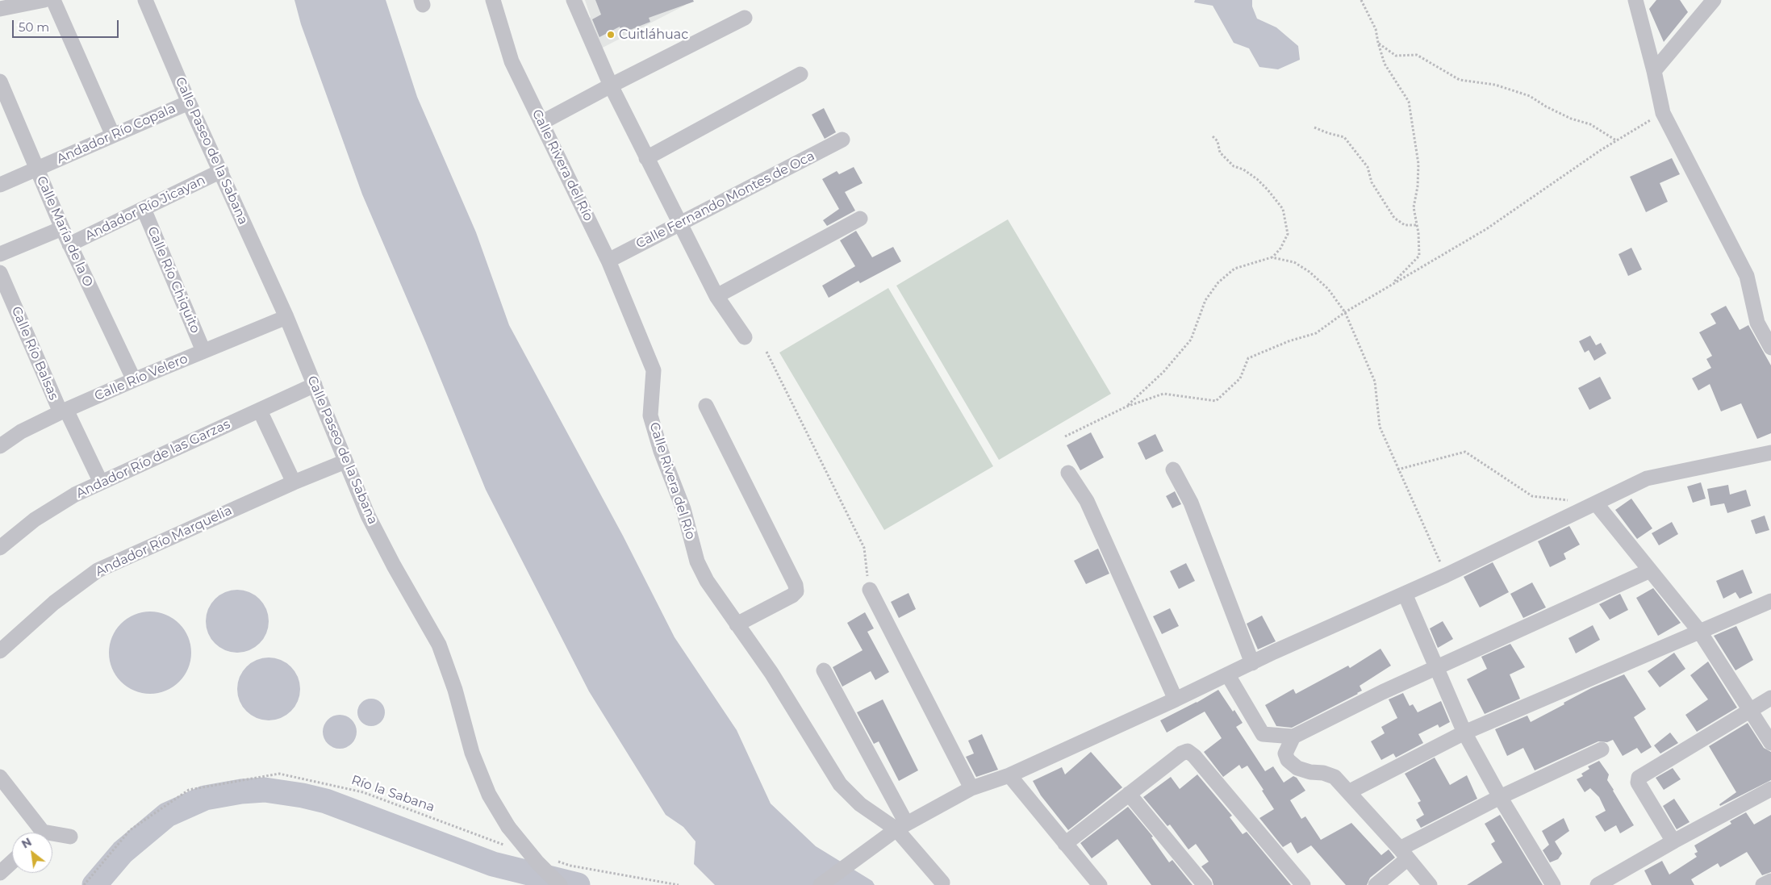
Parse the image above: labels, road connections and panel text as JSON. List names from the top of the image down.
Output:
{
  "streets": {
    "street": [
      "Andador Río Copala",
      "Calle Paseo de la Sabana",
      "Calle Rivera del Río",
      "Calle Fernando Montes de Oca",
      "Andador Río Jicayan",
      "Calle María de la O",
      "Calle Río Chiquito",
      "Calle Río Balsas",
      "Calle Río Velero",
      "Andador Río de las Garzas",
      "Andador Río Marquelia"
    ],
    "path": ["Río la Sabana"]
  },
  "crossings": [
    ["Andador Río Copala", "Calle Paseo de la Sabana"],
    ["Andador Río Copala", "Calle María de la O"],
    ["Calle Paseo de la Sabana", "Andador Río Jicayan"],
    ["Calle Paseo de la Sabana", "Calle Río Velero"],
    ["Calle Paseo de la Sabana", "Andador Río de las Garzas"],
    ["Calle Paseo de la Sabana", "Andador Río Marquelia"],
    ["Calle Rivera del Río", "Calle Fernando Montes de Oca"],
    ["Andador Río Jicayan", "Calle María de la O"],
    ["Andador Río Jicayan", "Calle Río Chiquito"],
    ["Calle María de la O", "Calle Río Velero"],
    ["Calle Río Chiquito", "Calle Río Velero"],
    ["Calle Río Balsas", "Calle Río Velero"],
    ["Calle Río Balsas", "Andador Río de las Garzas"]
  ],
  "places": ["Cuitláhuac"],
  "scale_bar": "50 m",
  "north": "top left"
}
